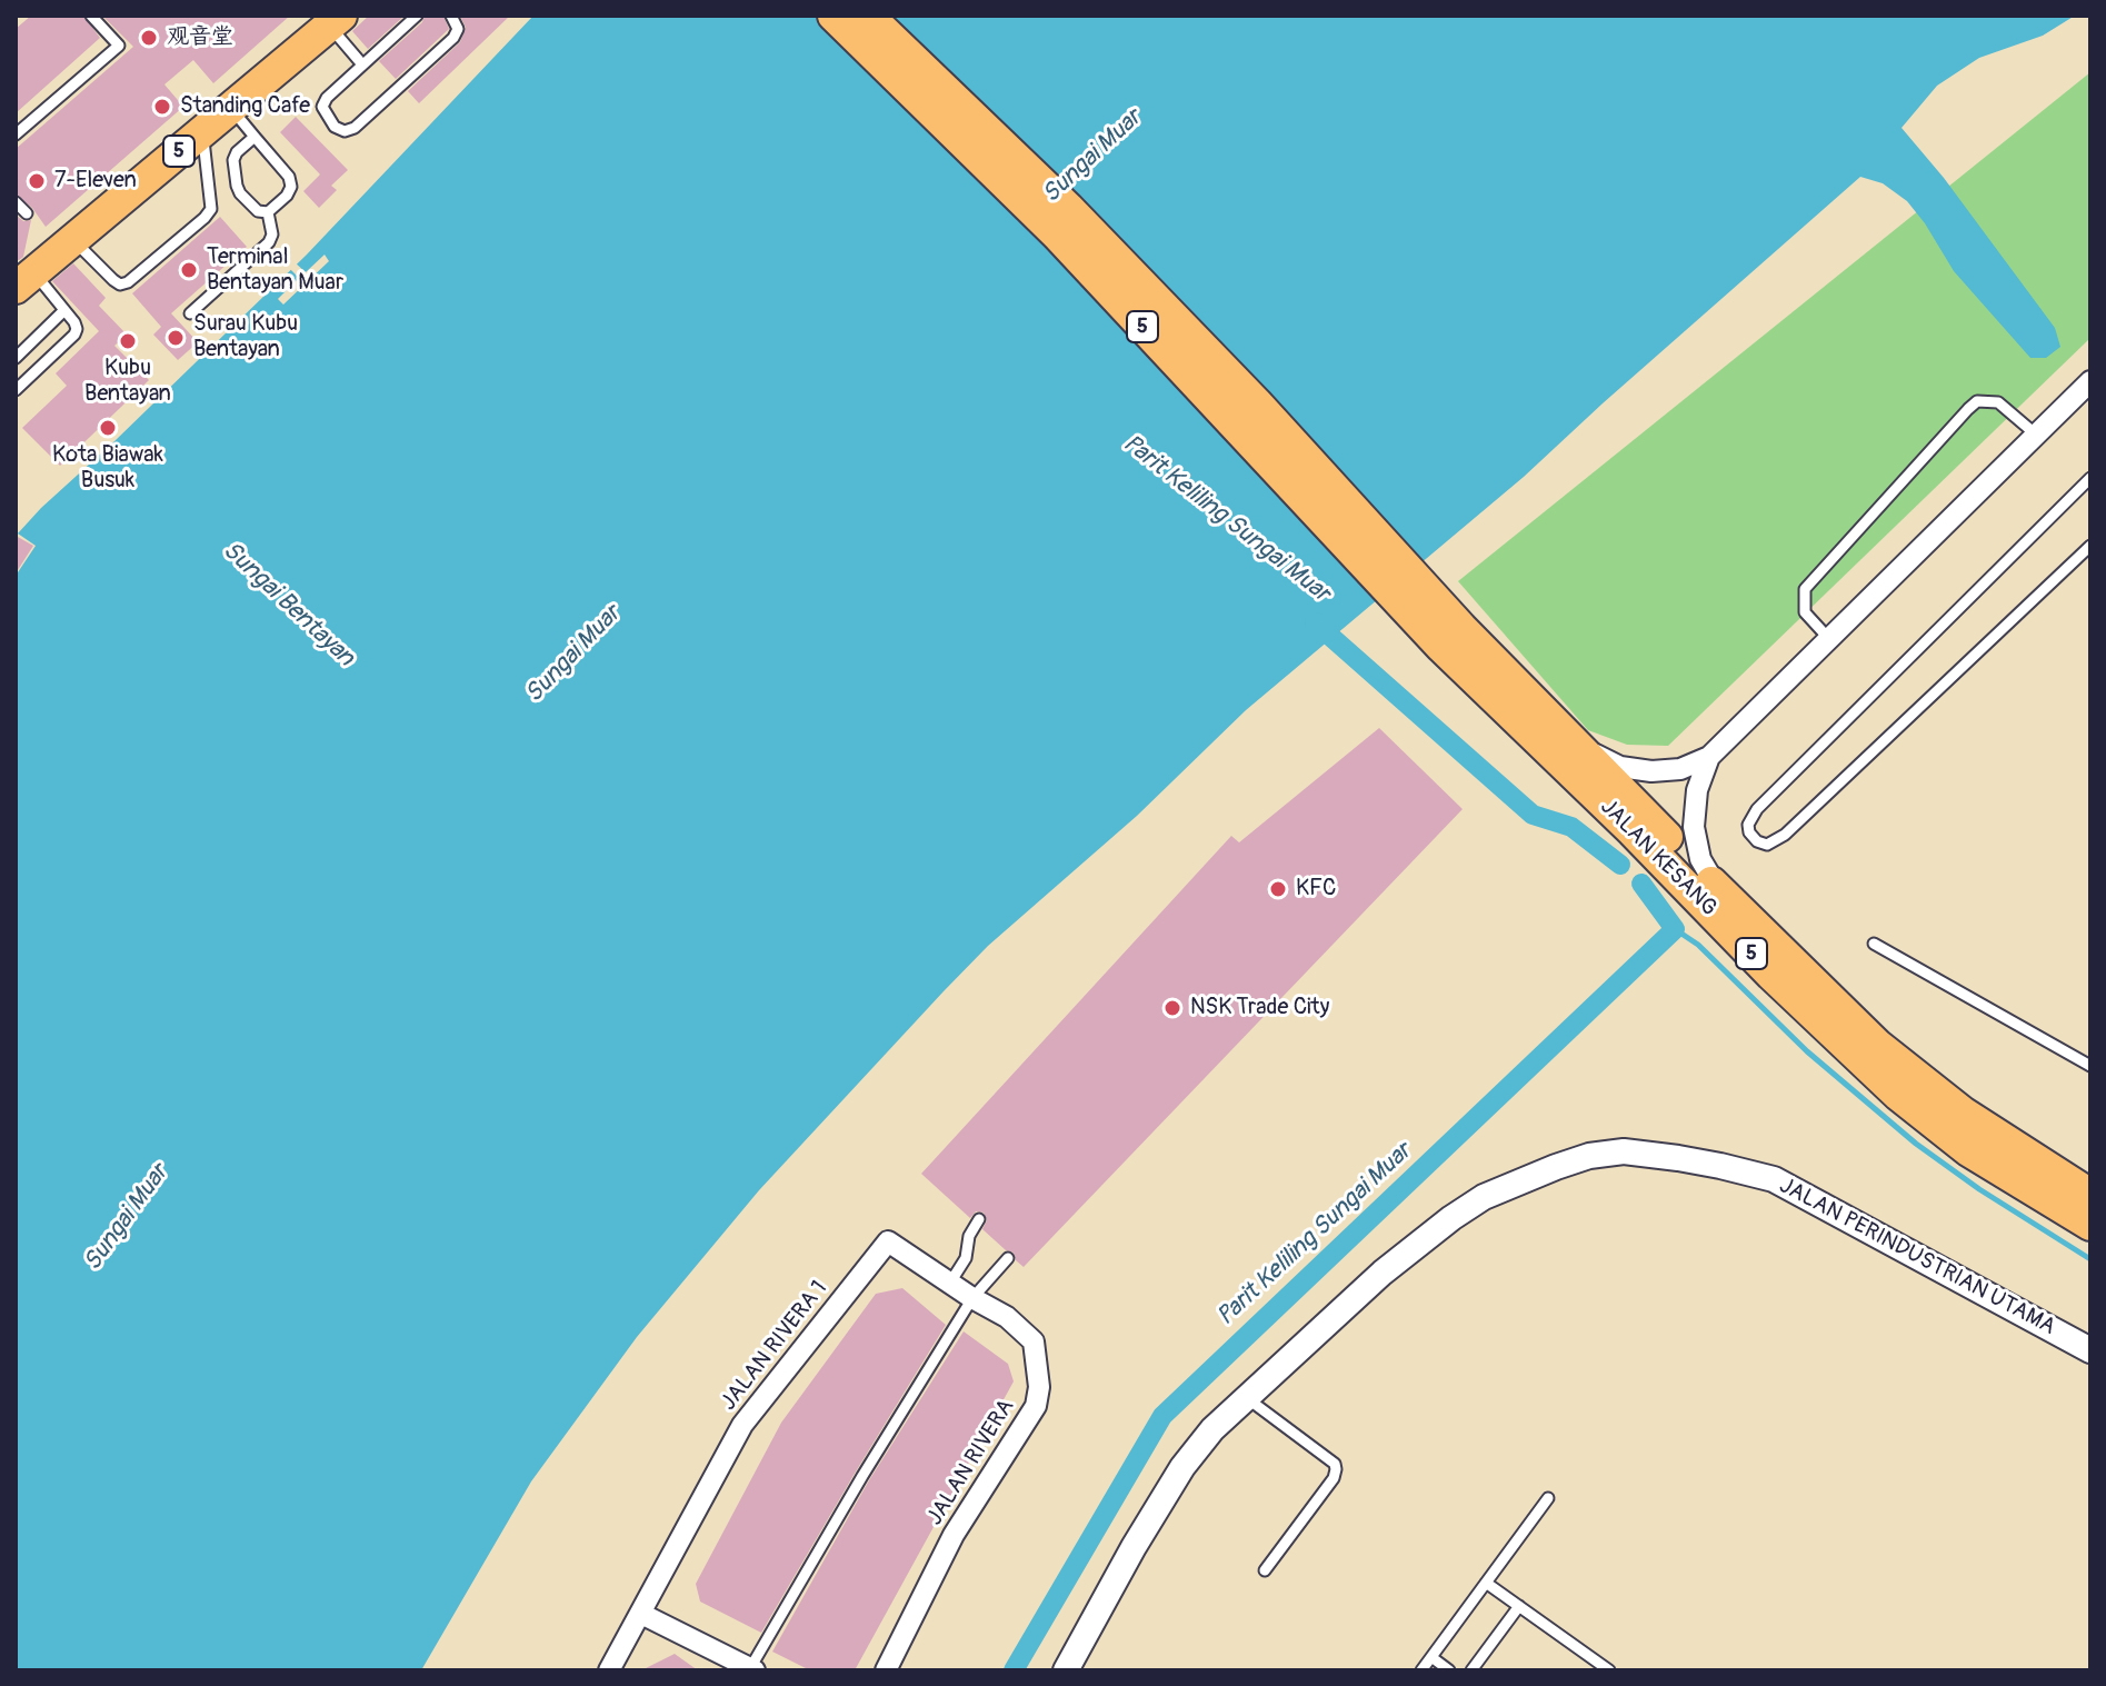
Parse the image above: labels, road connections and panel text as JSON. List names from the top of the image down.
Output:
{
  "streets": {
    "main road": ["5", "JALAN KESANG"],
    "street": ["JALAN PERINDUSTRIAN UTAMA", "JALAN RIVERA 1", "JALAN RIVERA"]
  },
  "crossings": [
    ["5", "JALAN KESANG"],
    ["JALAN RIVERA 1", "JALAN RIVERA"]
  ],
  "water": ["Sungai Muar", "Parit Keliling Sungai Muar", "Sungai Bentayan"],
  "places": [
    "观音堂",
    "Standing Cafe",
    "7-Eleven",
    "Terminal Bentayan Muar",
    "Surau Kubu Bentayan",
    "Kubu Bentayan",
    "Kota Biawak Busuk",
    "KFC",
    "NSK Trade City"
  ]
}
